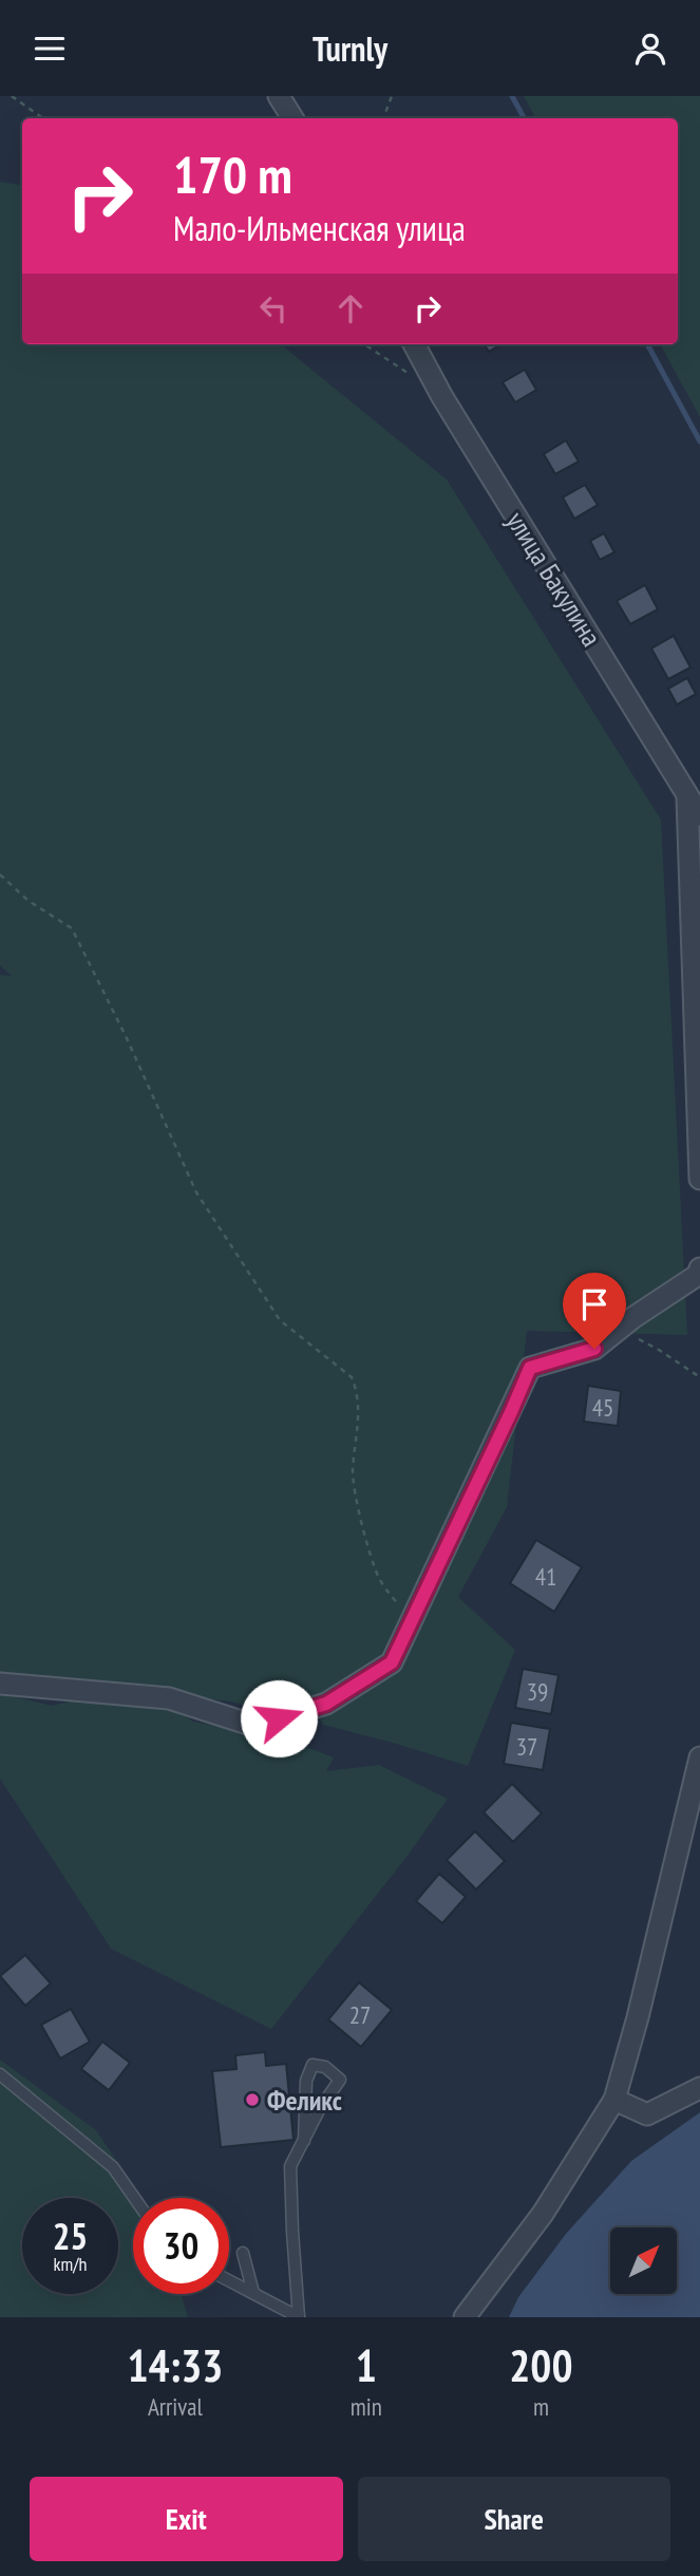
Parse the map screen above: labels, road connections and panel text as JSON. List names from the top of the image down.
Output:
{
  "streets": {
    "street": ["улица Бакулина"]
  },
  "places": ["Феликс"],
  "house_numbers": [
    "45",
    "41",
    "39",
    "37",
    "27"
  ],
  "north": "top right",
  "page": {
    "header": "Turnly",
    "turn": ["170 m", "Мало-Ильменская улица"],
    "speed": "25 km/h",
    "limit": "30",
    "eta": [
      "14:33",
      "Arrival",
      "1",
      "min",
      "200",
      "m"
    ],
    "buttons": ["Exit", "Share"]
  }
}
